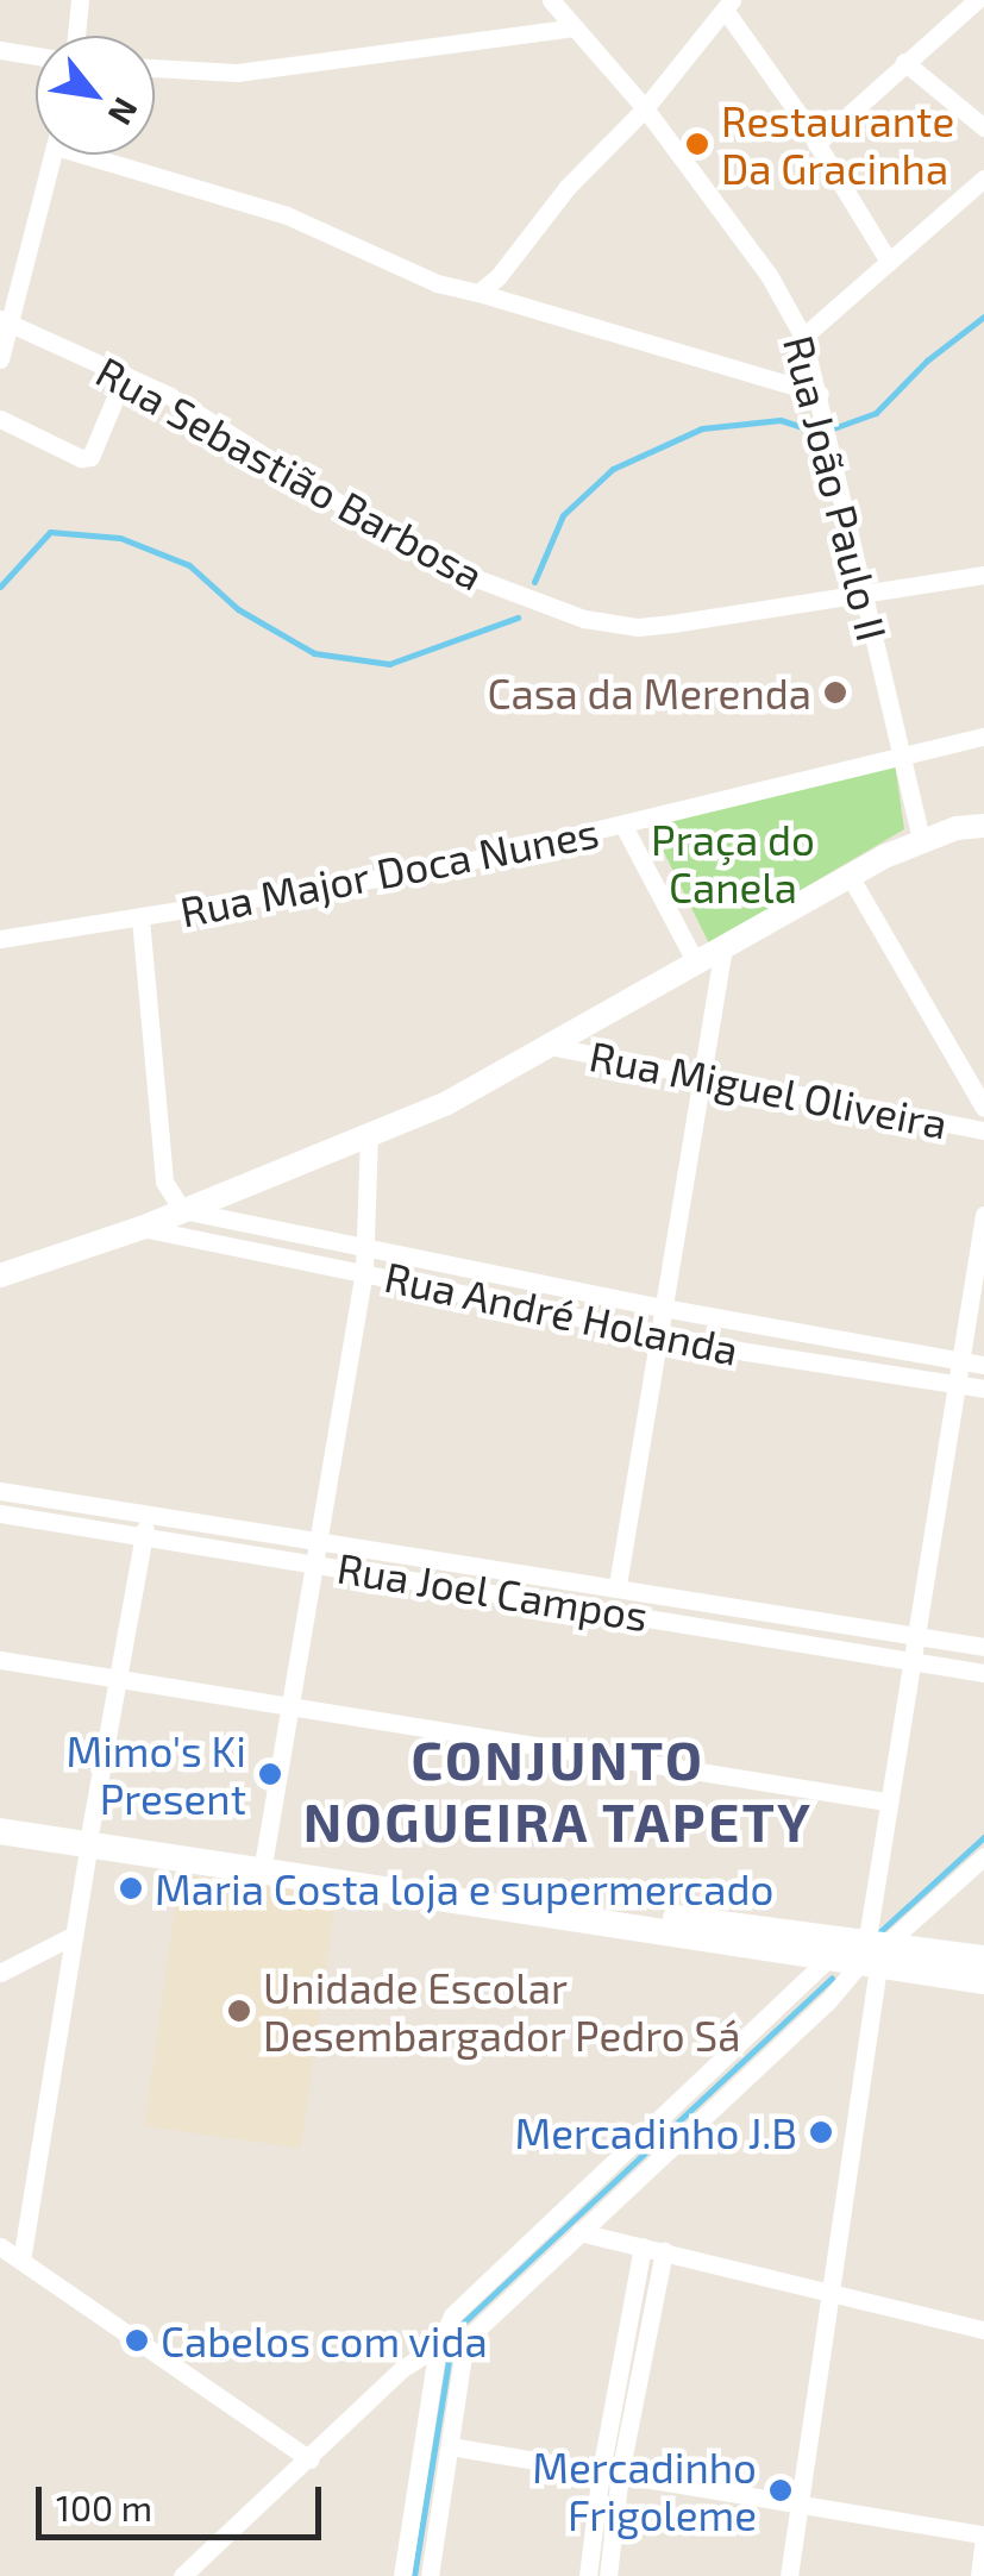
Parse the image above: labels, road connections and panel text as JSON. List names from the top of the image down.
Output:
{
  "streets": {
    "street": [
      "Rua Sebastião Barbosa",
      "Rua João Paulo II",
      "Rua Major Doca Nunes",
      "Rua Miguel Oliveira",
      "Rua André Holanda",
      "Rua Joel Campos"
    ]
  },
  "crossings": [
    ["Rua Sebastião Barbosa", "Rua João Paulo II"],
    ["Rua João Paulo II", "Rua Major Doca Nunes"]
  ],
  "districts": ["CONJUNTO NOGUEIRA TAPETY"],
  "parks": ["Praça do Canela"],
  "places": [
    "Restaurante Da Gracinha",
    "Casa da Merenda",
    "Mimo's Ki Present",
    "Maria Costa loja e supermercado",
    "Unidade Escolar Desembargador Pedro Sá",
    "Mercadinho J.B",
    "Cabelos com vida",
    "Mercadinho Frigoleme"
  ],
  "scale_bar": "100 m",
  "north": "bottom right"
}
